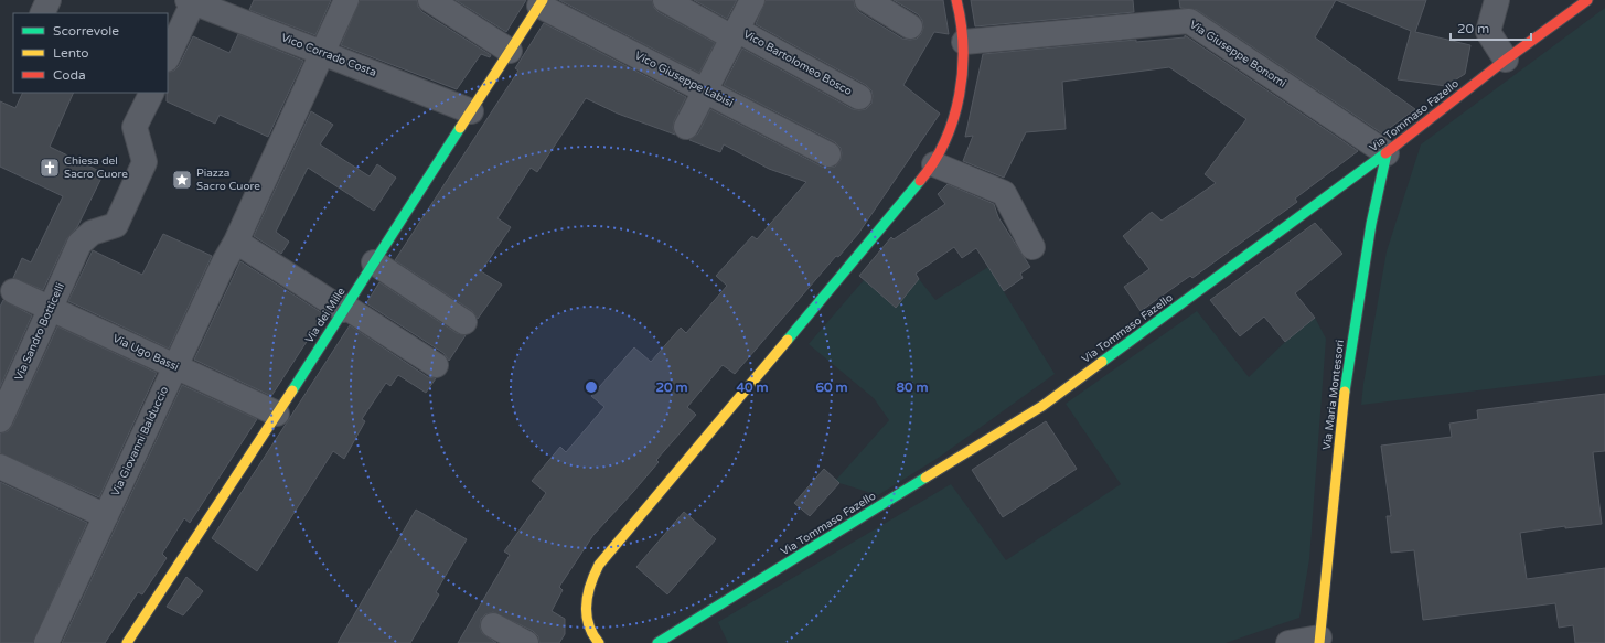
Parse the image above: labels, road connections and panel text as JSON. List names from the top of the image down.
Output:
{
  "streets": {
    "main road": ["Via Tommaso Fazello", "Via dei Mille", "Via Maria Montessori"],
    "street": [
      "Via Giuseppe Bonomi",
      "Vico Corrado Costa",
      "Vico Bartolomeo Bosco",
      "Vico Giuseppe Labisi",
      "Via Sandro Botticelli",
      "Via Ugo Bassi",
      "Via Giovanni Balduccio"
    ]
  },
  "crossings": [
    ["Via Giuseppe Bonomi", "Via Tommaso Fazello"],
    ["Via Giuseppe Bonomi", "Via Maria Montessori"],
    ["Vico Corrado Costa", "Via dei Mille"],
    ["Vico Corrado Costa", "Via Giovanni Balduccio"],
    ["Vico Giuseppe Labisi", "Via dei Mille"],
    ["Via Tommaso Fazello", "Via Maria Montessori"],
    ["Via dei Mille", "Via Ugo Bassi"],
    ["Via Sandro Botticelli", "Via Ugo Bassi"],
    ["Via Ugo Bassi", "Via Giovanni Balduccio"]
  ],
  "places": {
    "church": ["Chiesa del Sacro Cuore"],
    "place": ["Piazza Sacro Cuore"]
  },
  "legend": ["Scorrevole", "Lento", "Coda"],
  "scale_bar": "20 m",
  "rings": [
    "20 m",
    "40 m",
    "60 m",
    "80 m"
  ]
}
